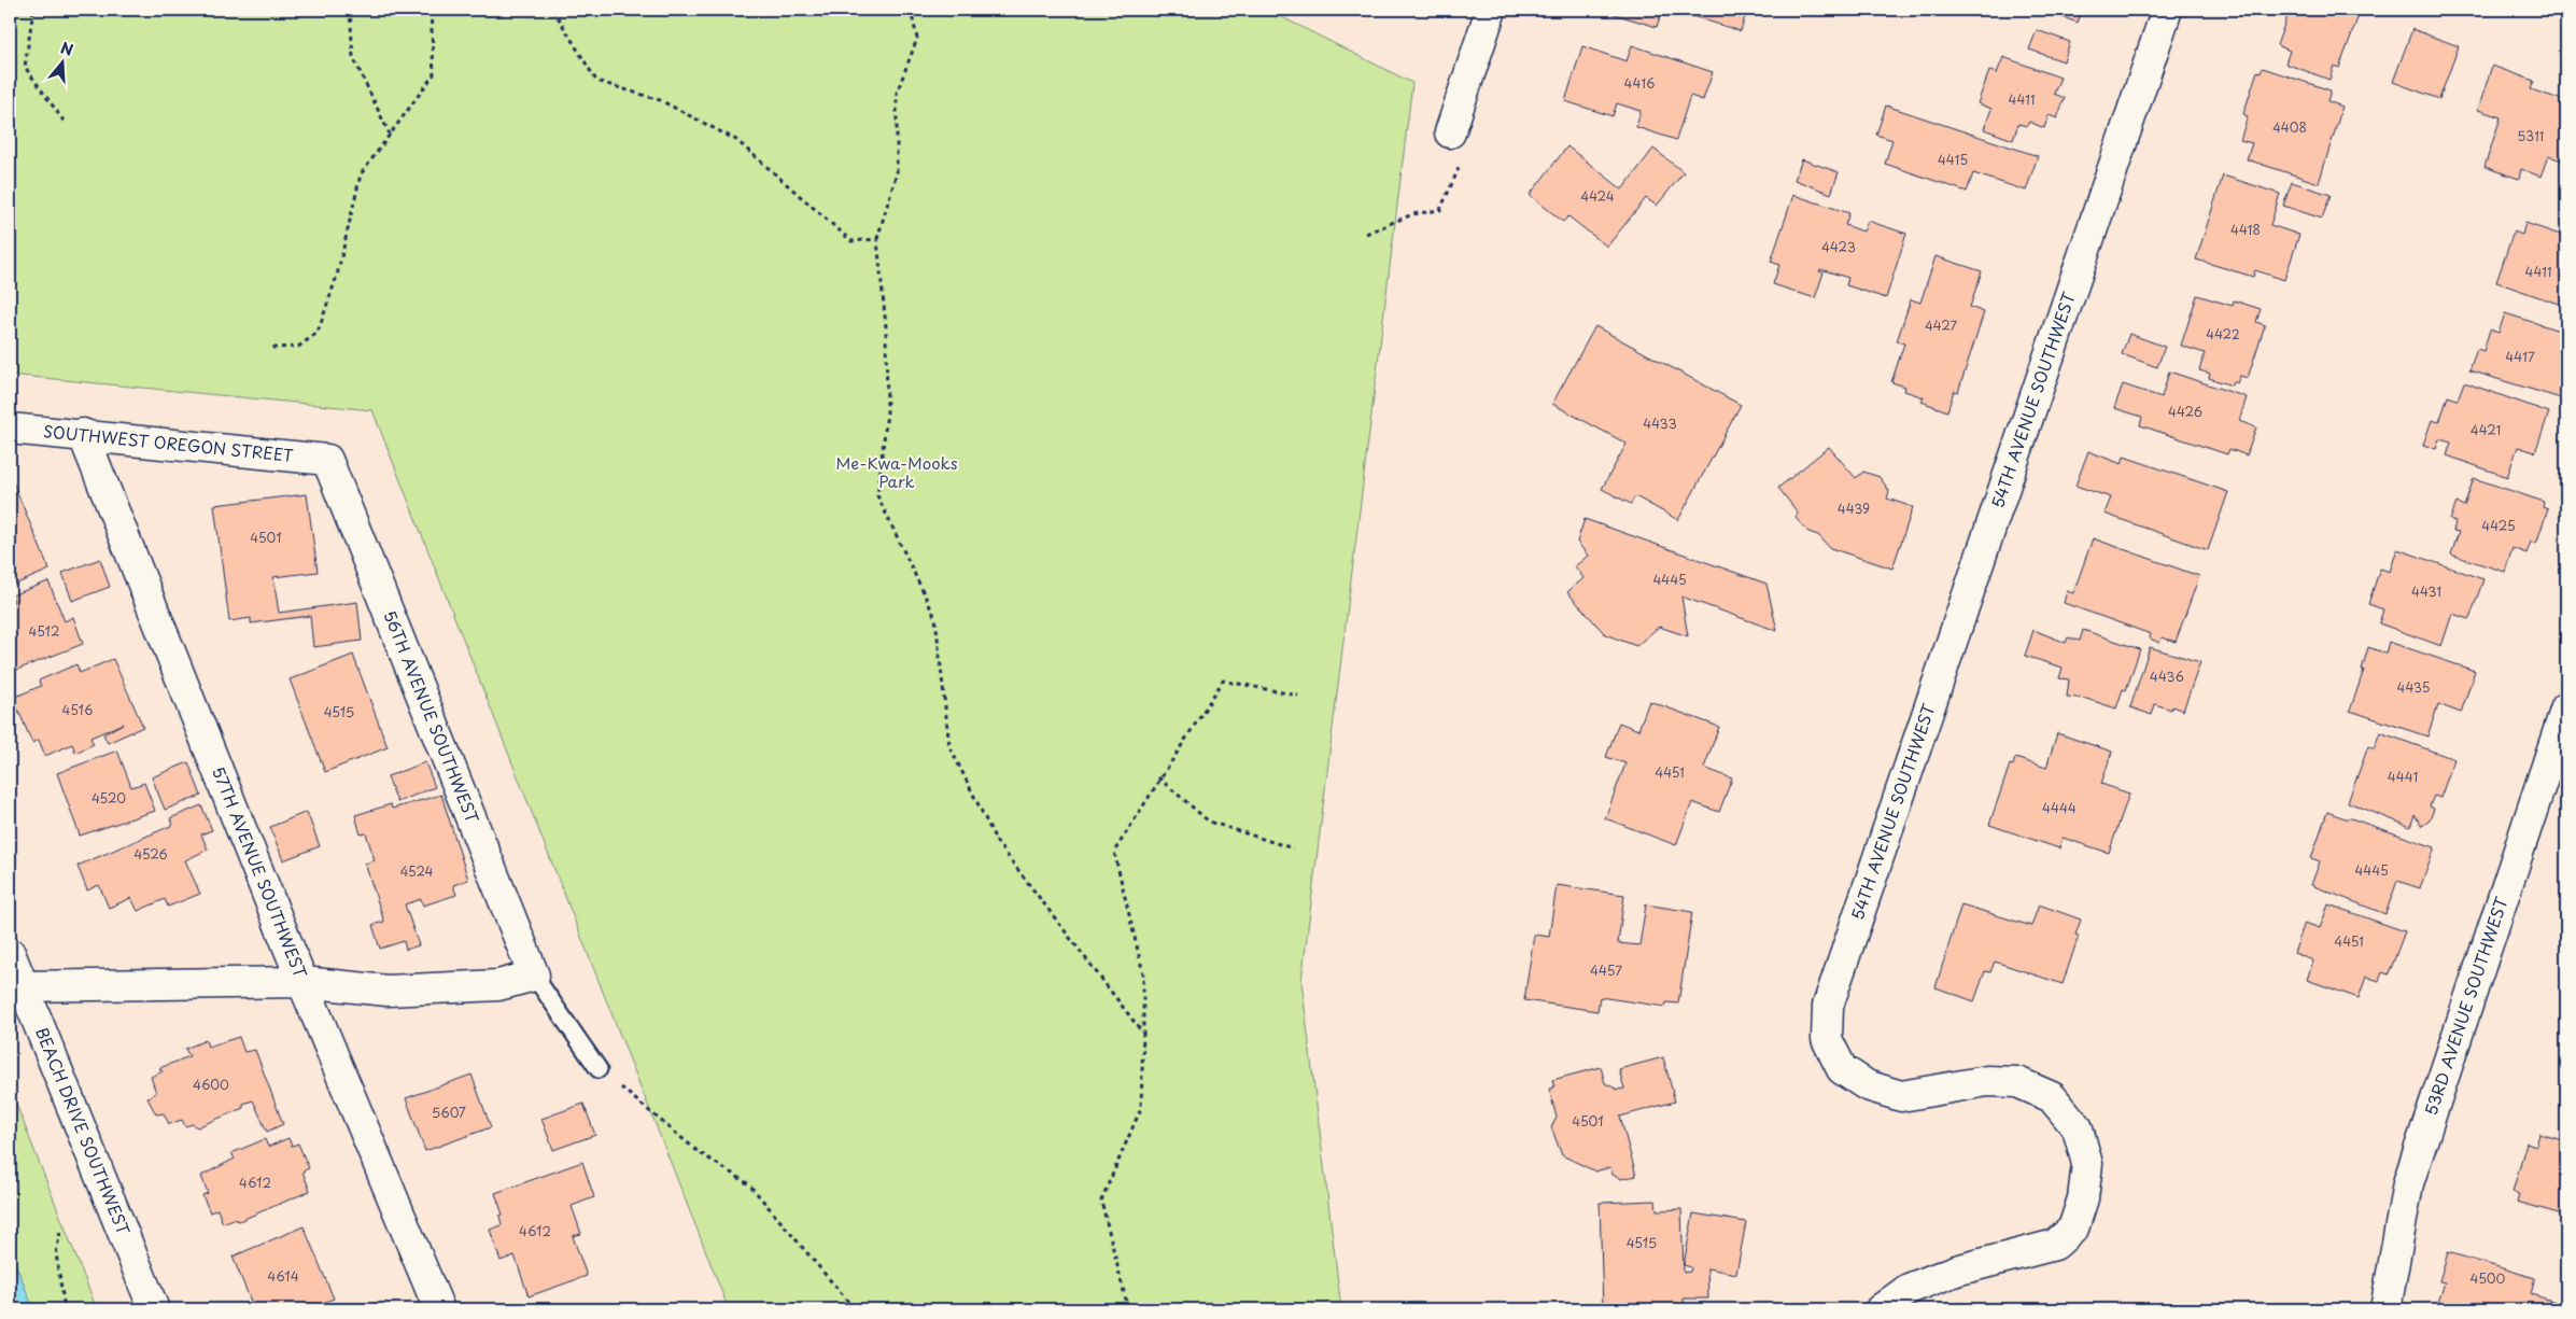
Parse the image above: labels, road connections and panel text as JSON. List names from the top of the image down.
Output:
{
  "streets": {
    "street": [
      "54TH AVENUE SOUTHWEST",
      "SOUTHWEST OREGON STREET",
      "56TH AVENUE SOUTHWEST",
      "57TH AVENUE SOUTHWEST",
      "53RD AVENUE SOUTHWEST",
      "BEACH DRIVE SOUTHWEST"
    ]
  },
  "crossings": [
    ["SOUTHWEST OREGON STREET", "56TH AVENUE SOUTHWEST"],
    ["SOUTHWEST OREGON STREET", "57TH AVENUE SOUTHWEST"]
  ],
  "parks": ["Me-Kwa-Mooks Park"],
  "house_numbers": [
    "4416",
    "4411",
    "4408",
    "5311",
    "4415",
    "4424",
    "4418",
    "4423",
    "4411",
    "4427",
    "4422",
    "4417",
    "4426",
    "4433",
    "4421",
    "4439",
    "4425",
    "4501",
    "4445",
    "4431",
    "4512",
    "4436",
    "4435",
    "4516",
    "4515",
    "4451",
    "4441",
    "4520",
    "4444",
    "4526",
    "4445",
    "4524",
    "4451",
    "4457",
    "4600",
    "5607",
    "4501",
    "4612",
    "4612",
    "4515",
    "4614",
    "4500"
  ],
  "north": "top"
}
